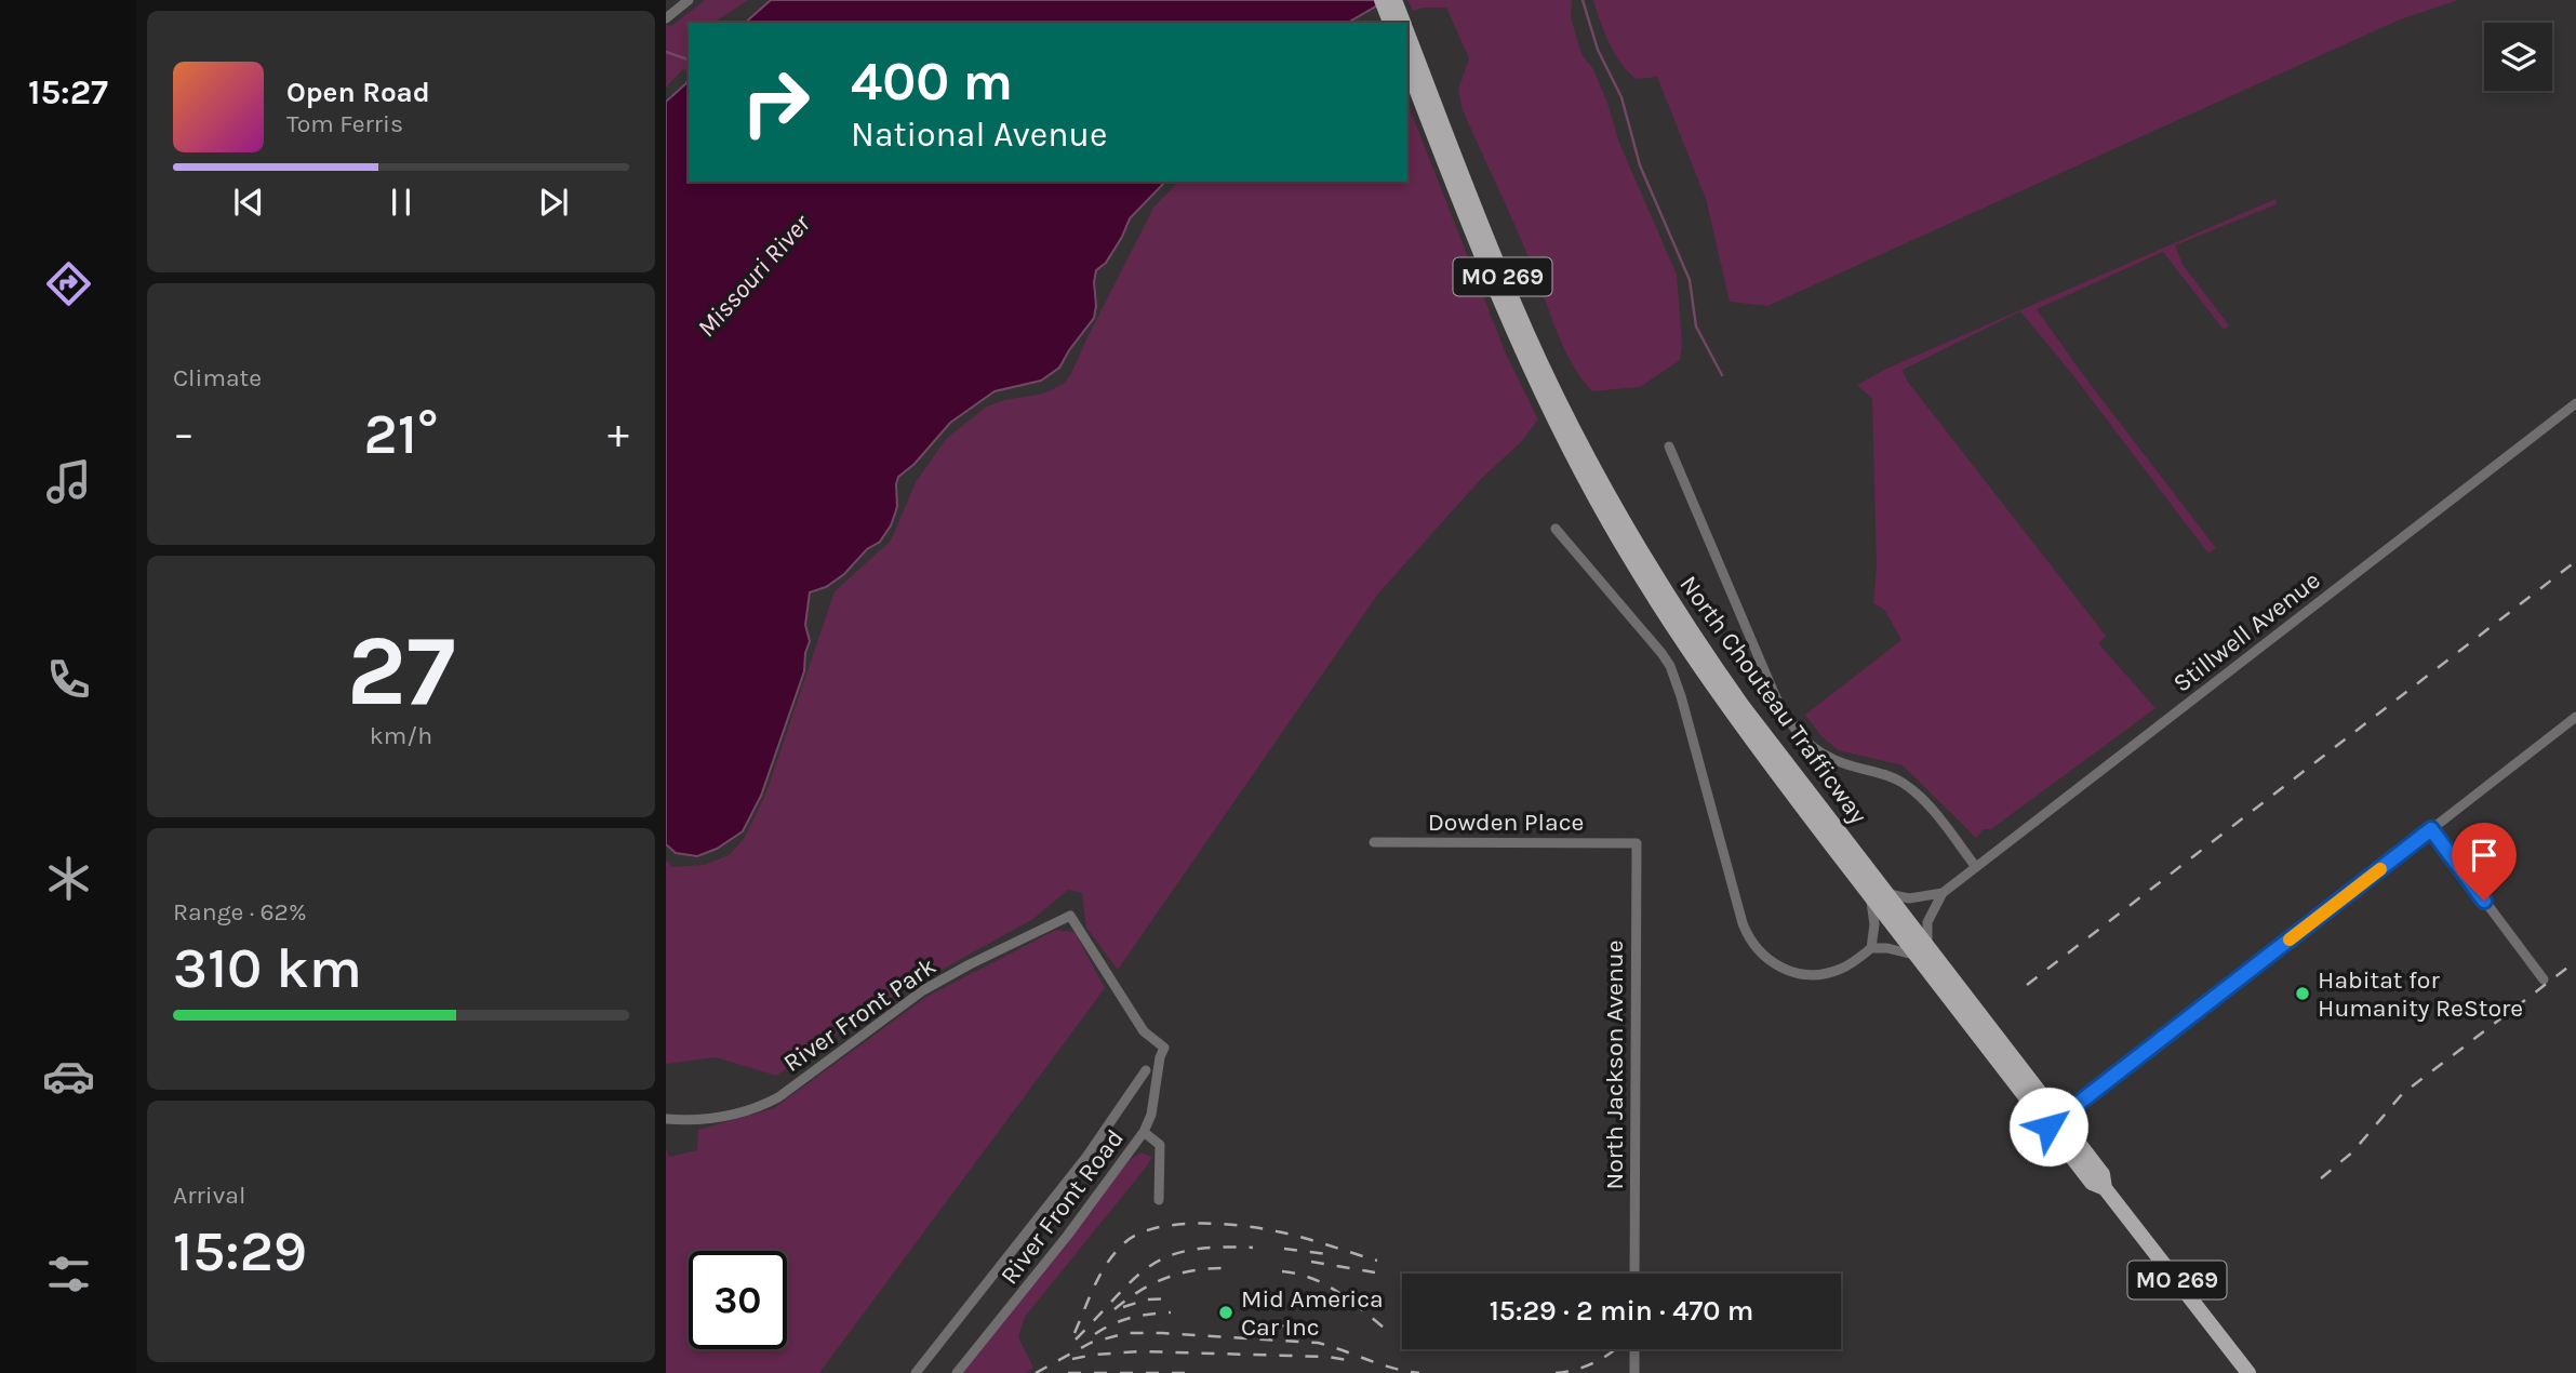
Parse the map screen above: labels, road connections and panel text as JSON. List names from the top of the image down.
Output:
{
  "streets": {
    "main road": ["MO 269", "North Chouteau Trafficway"],
    "street": [
      "Stillwell Avenue",
      "Dowden Place",
      "River Front Park",
      "North Jackson Avenue",
      "River Front Road"
    ]
  },
  "crossings": [
    ["Stillwell Avenue", "North Chouteau Trafficway"],
    ["Dowden Place", "North Jackson Avenue"],
    ["River Front Park", "River Front Road"]
  ],
  "water": ["Missouri River"],
  "places": ["Habitat for Humanity ReStore", "Mid America Car Inc"],
  "page": {
    "tabs": "15:27",
    "turn": ["400 m", "National Avenue"],
    "song": ["Open Road", "Tom Ferris"],
    "tile": [
      "Climate",
      ["27", "km/h"],
      ["Range · 62%", "310 km"],
      ["Arrival", "15:29"]
    ],
    "heat": ["−", "21°", "+"],
    "limit": "30",
    "trip": "15:29 · 2 min · 470 m"
  }
}
